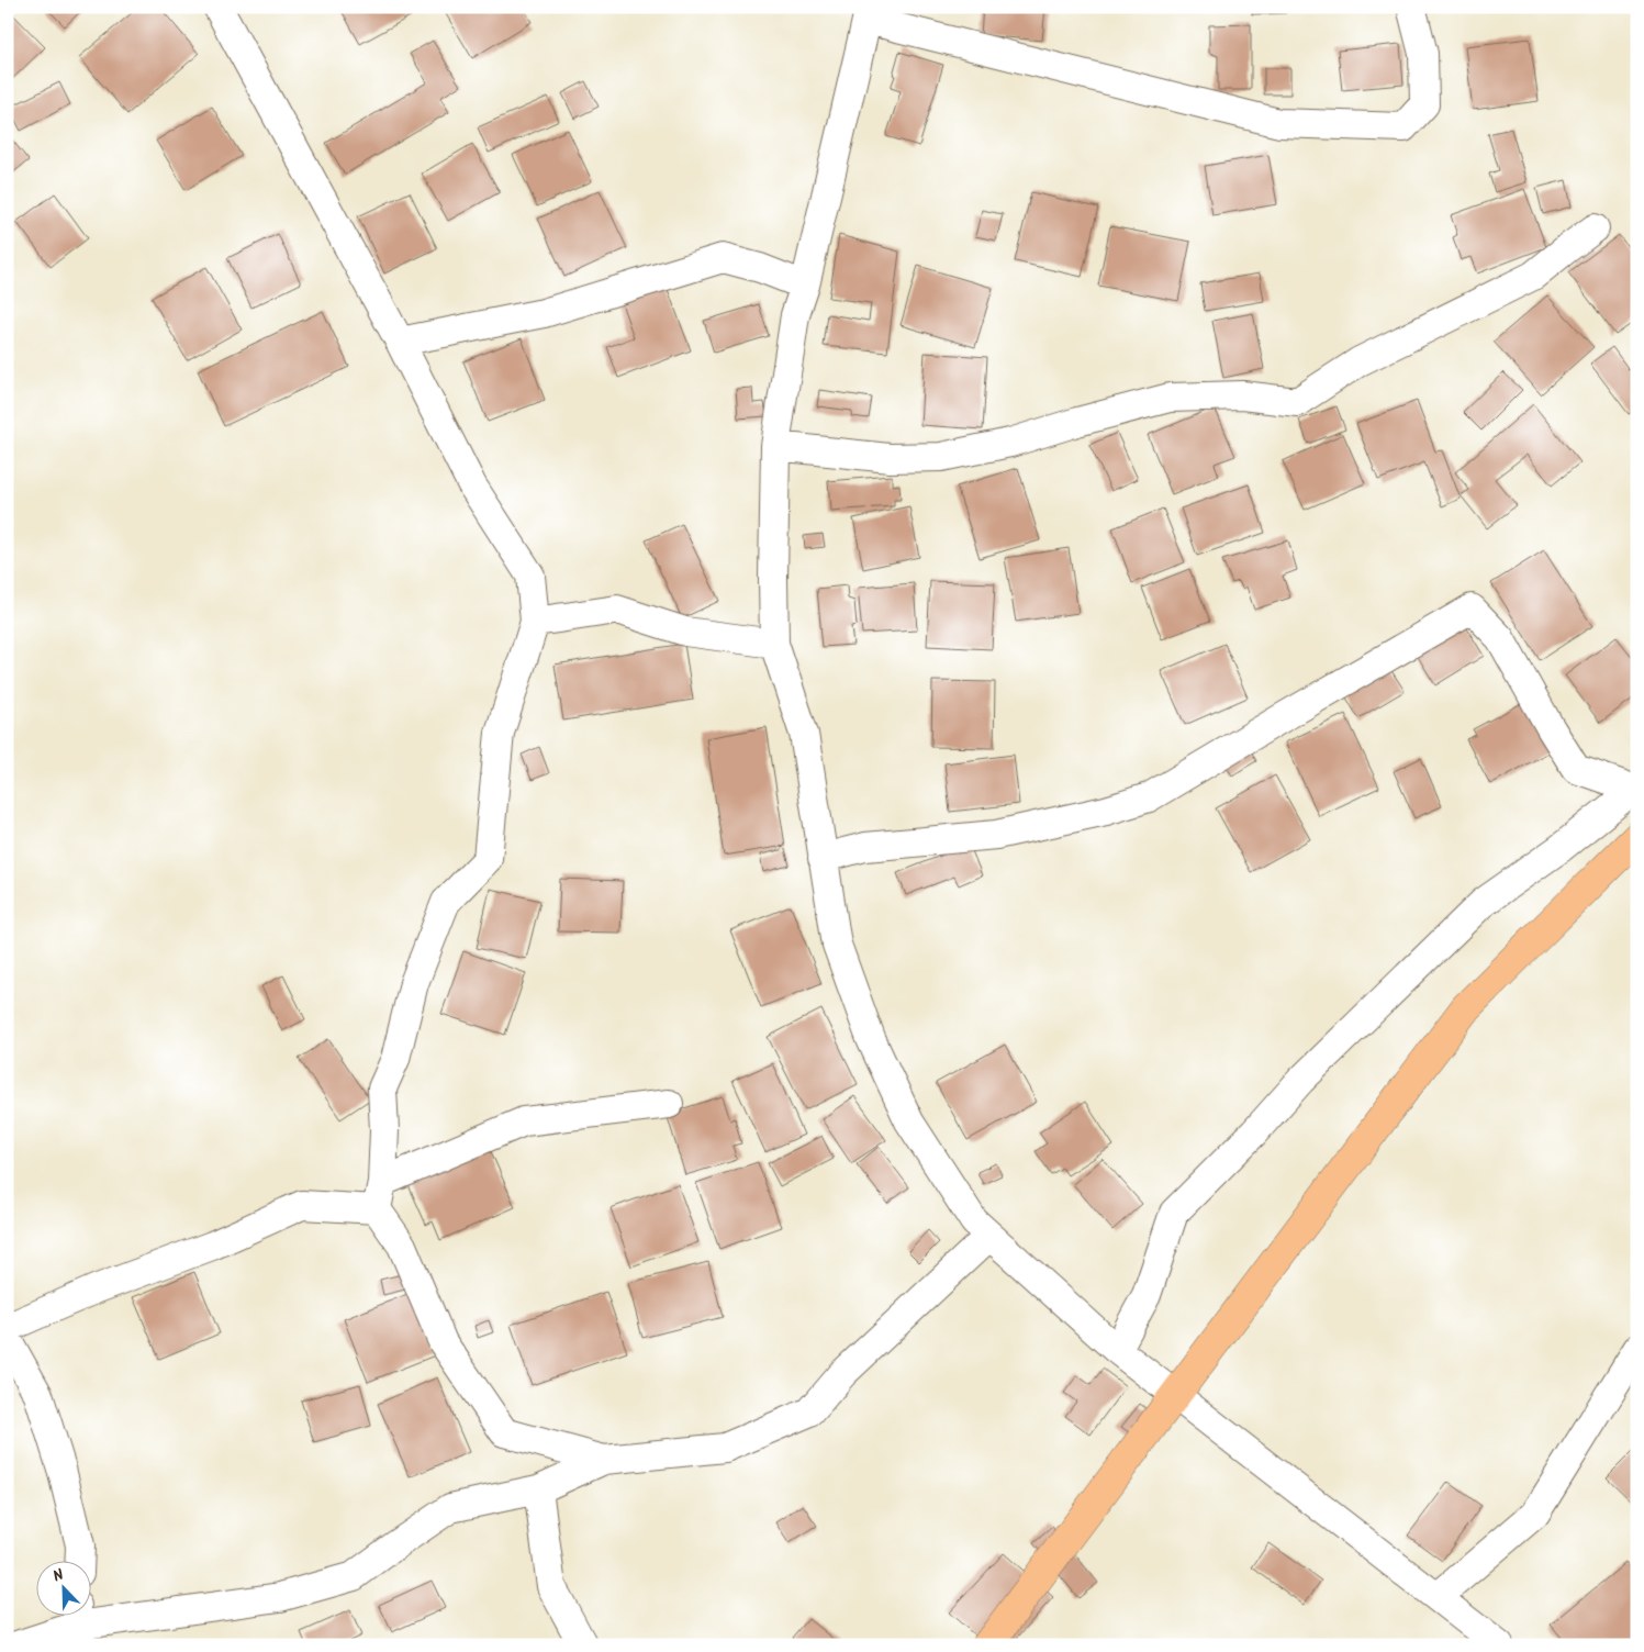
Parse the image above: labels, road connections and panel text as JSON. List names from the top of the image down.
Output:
{
  "north": "top left"
}
